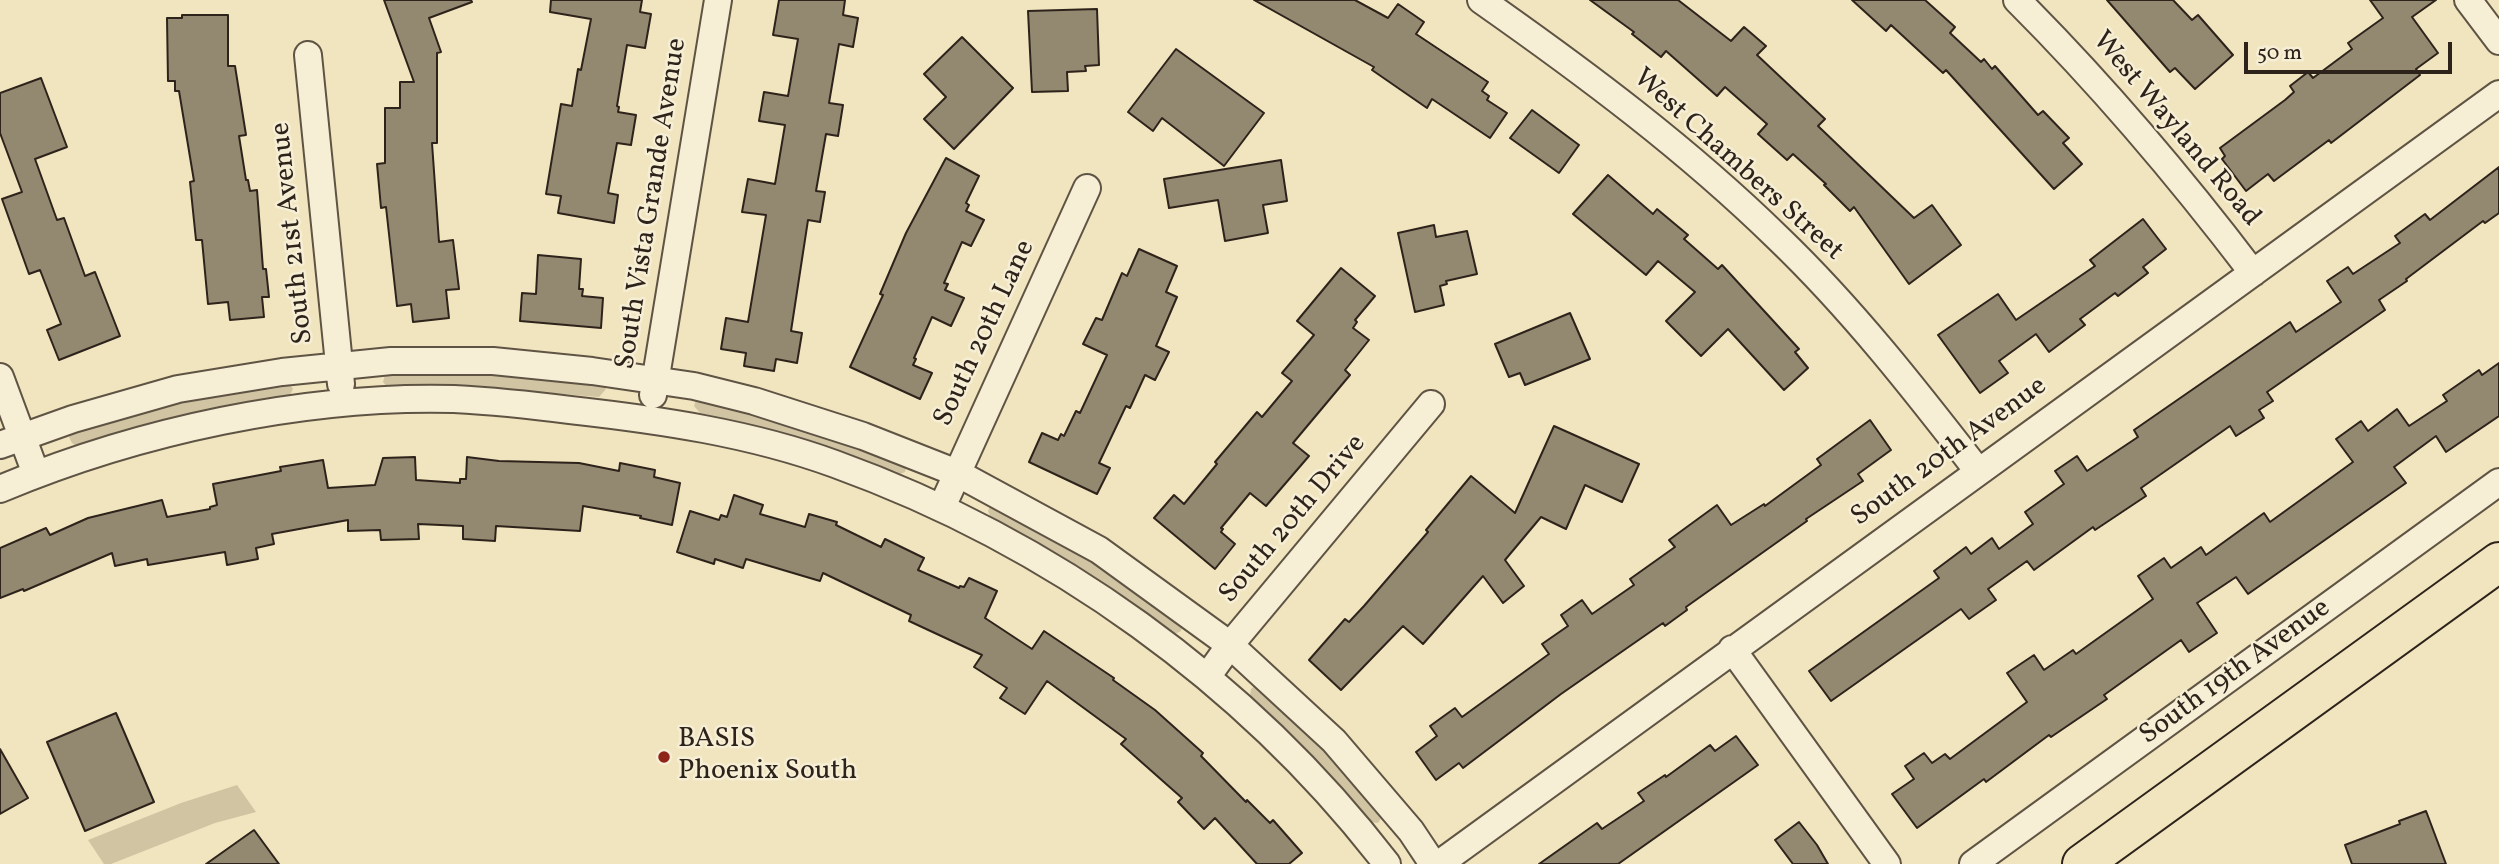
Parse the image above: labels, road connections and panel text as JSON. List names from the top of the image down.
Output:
{
  "streets": {
    "street": [
      "West Wayland Road",
      "West Chambers Street",
      "South Vista Grande Avenue",
      "South 21st Avenue",
      "South 20th Lane",
      "South 20th Avenue",
      "South 20th Drive",
      "South 19th Avenue"
    ]
  },
  "crossings": [
    ["West Wayland Road", "South 20th Avenue"],
    ["West Chambers Street", "South 20th Avenue"]
  ],
  "places": ["BASIS Phoenix South"],
  "scale_bar": "50 m"
}
